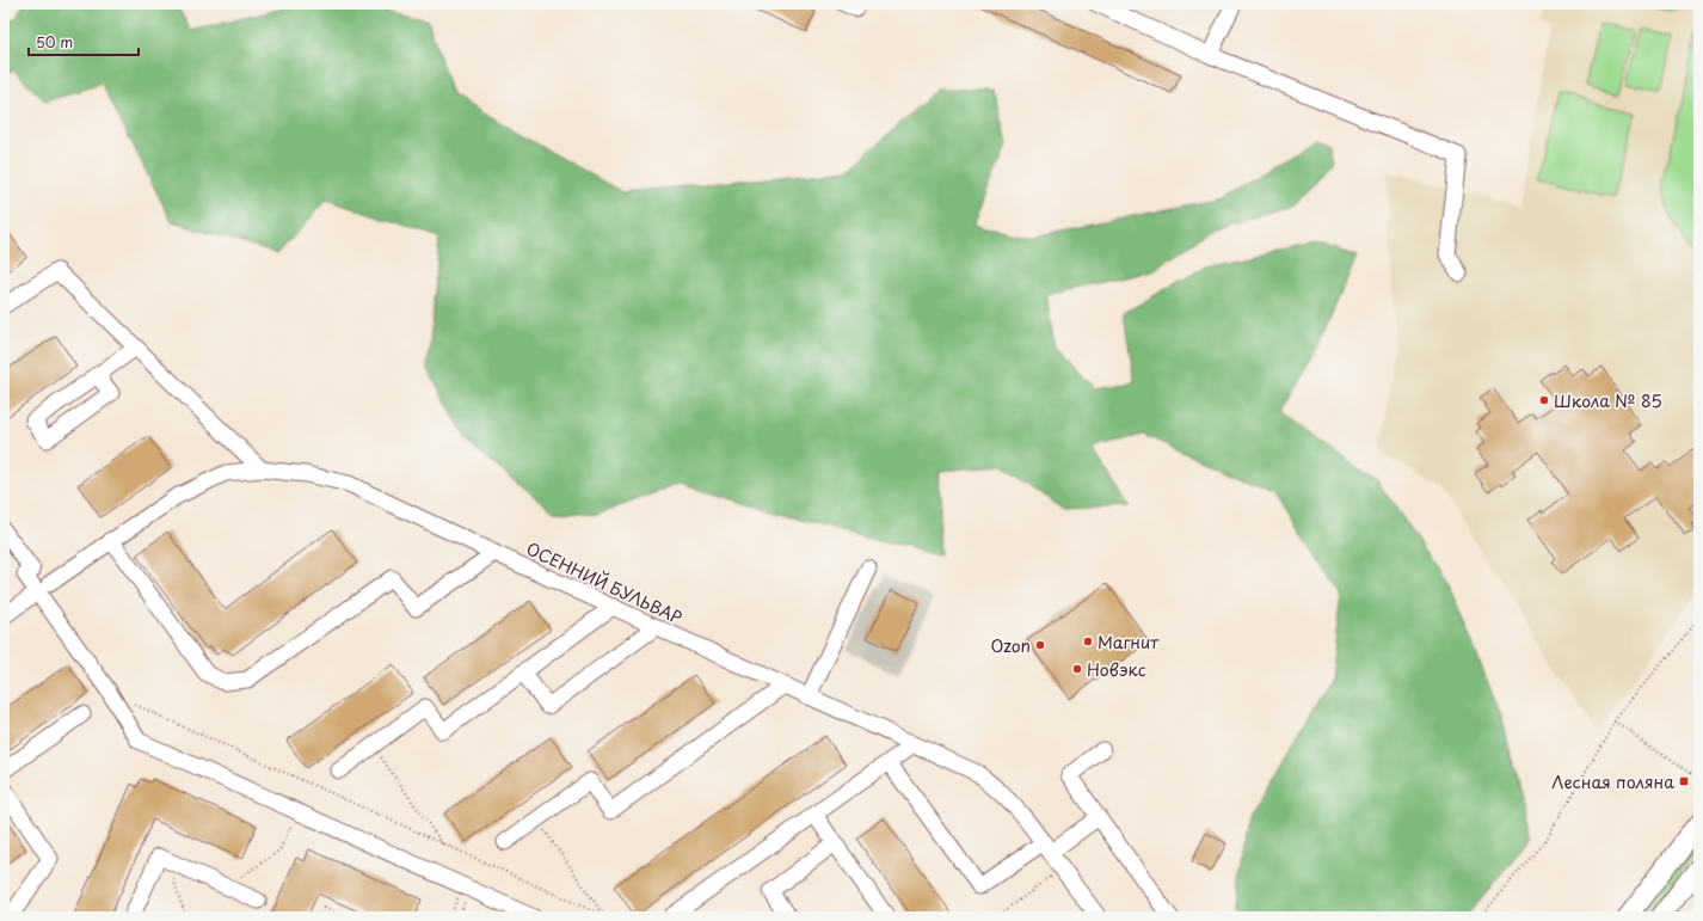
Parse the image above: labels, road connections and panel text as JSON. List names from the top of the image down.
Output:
{
  "streets": {
    "street": ["ОСЕННИЙ БУЛЬВАР"]
  },
  "places": {
    "other": [
      "Школа № 85",
      "Магнит",
      "Ozon",
      "Новэкс"
    ],
    "transit": ["Лесная поляна"]
  },
  "scale_bar": "50 m"
}
